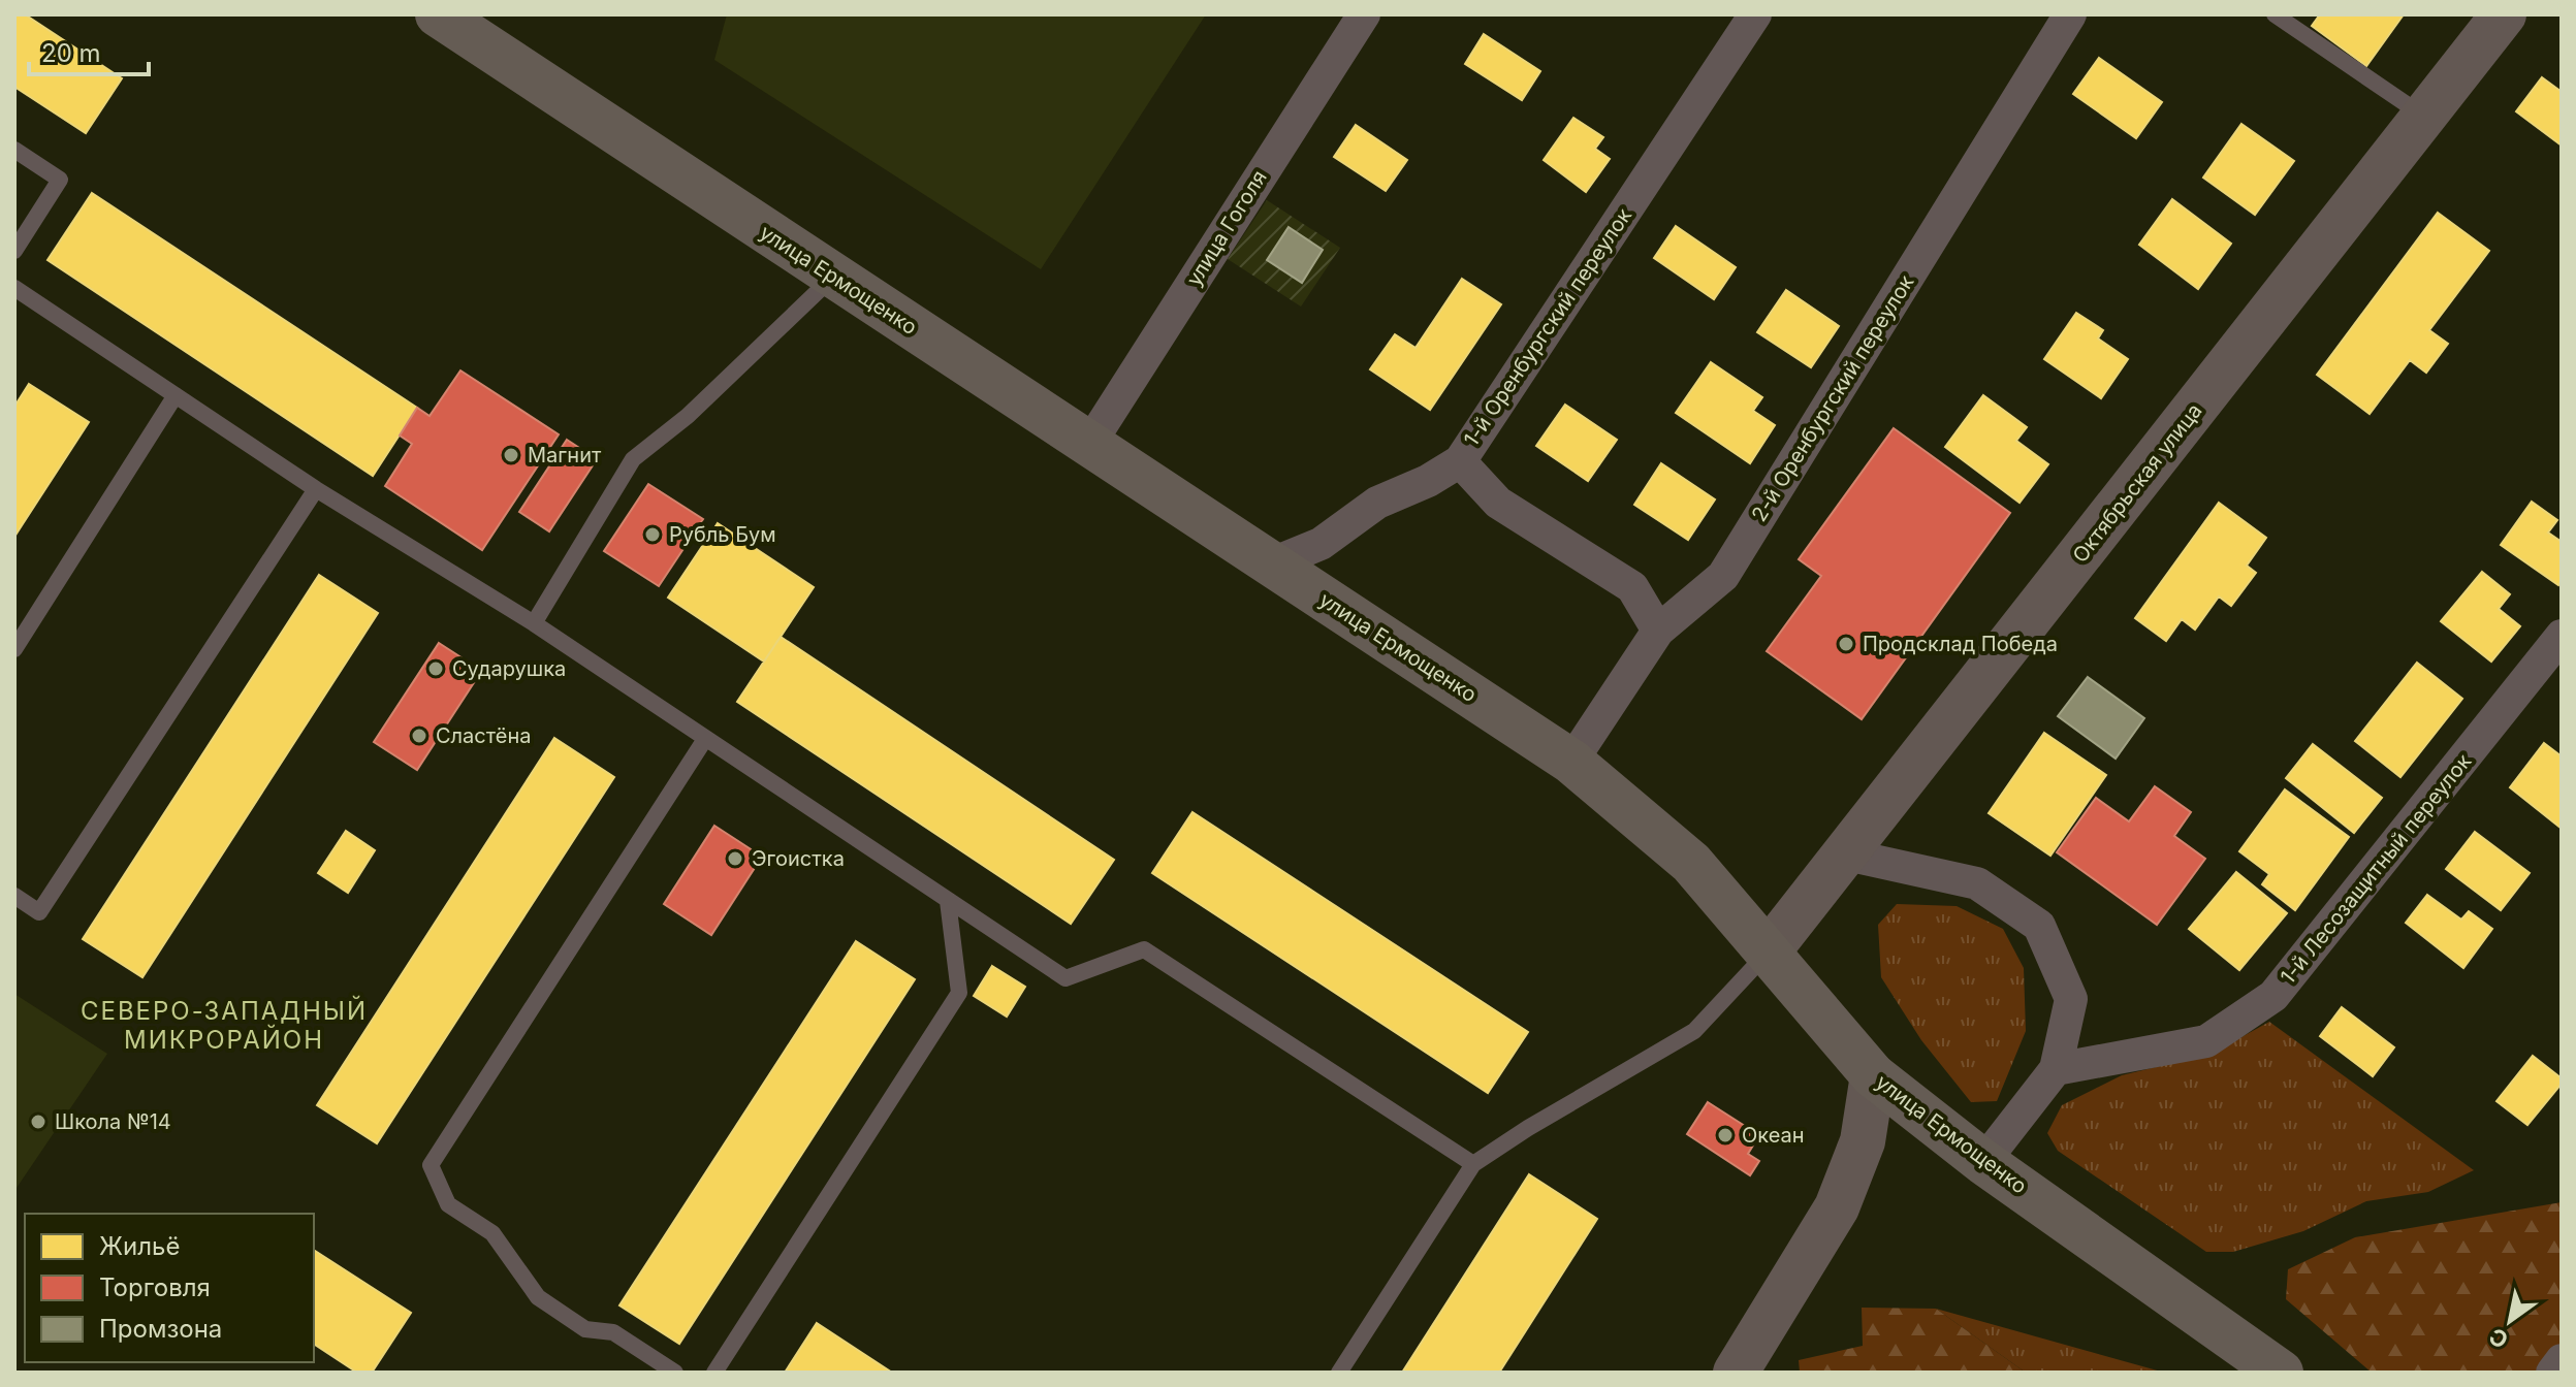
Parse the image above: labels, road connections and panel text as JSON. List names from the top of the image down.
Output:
{
  "streets": {
    "highway": ["улица Ермощенко"],
    "street": [
      "улица Гоголя",
      "1-й Оренбургский переулок",
      "2-й Оренбургский переулок",
      "Октябрьская улица",
      "1-й Лесозащитный переулок"
    ]
  },
  "crossings": [
    ["улица Гоголя", "улица Ермощенко"],
    ["улица Ермощенко", "1-й Оренбургский переулок"],
    ["улица Ермощенко", "2-й Оренбургский переулок"],
    ["улица Ермощенко", "Октябрьская улица"]
  ],
  "districts": ["СЕВЕРО-ЗАПАДНЫЙ МИКРОРАЙОН"],
  "places": [
    "Магнит",
    "Рубль Бум",
    "Продсклад Победа",
    "Сударушка",
    "Сластёна",
    "Эгоистка",
    "Школа №14",
    "Океан"
  ],
  "legend": ["Жильё", "Торговля", "Промзона"],
  "scale_bar": "20 m",
  "north": "bottom left"
}
